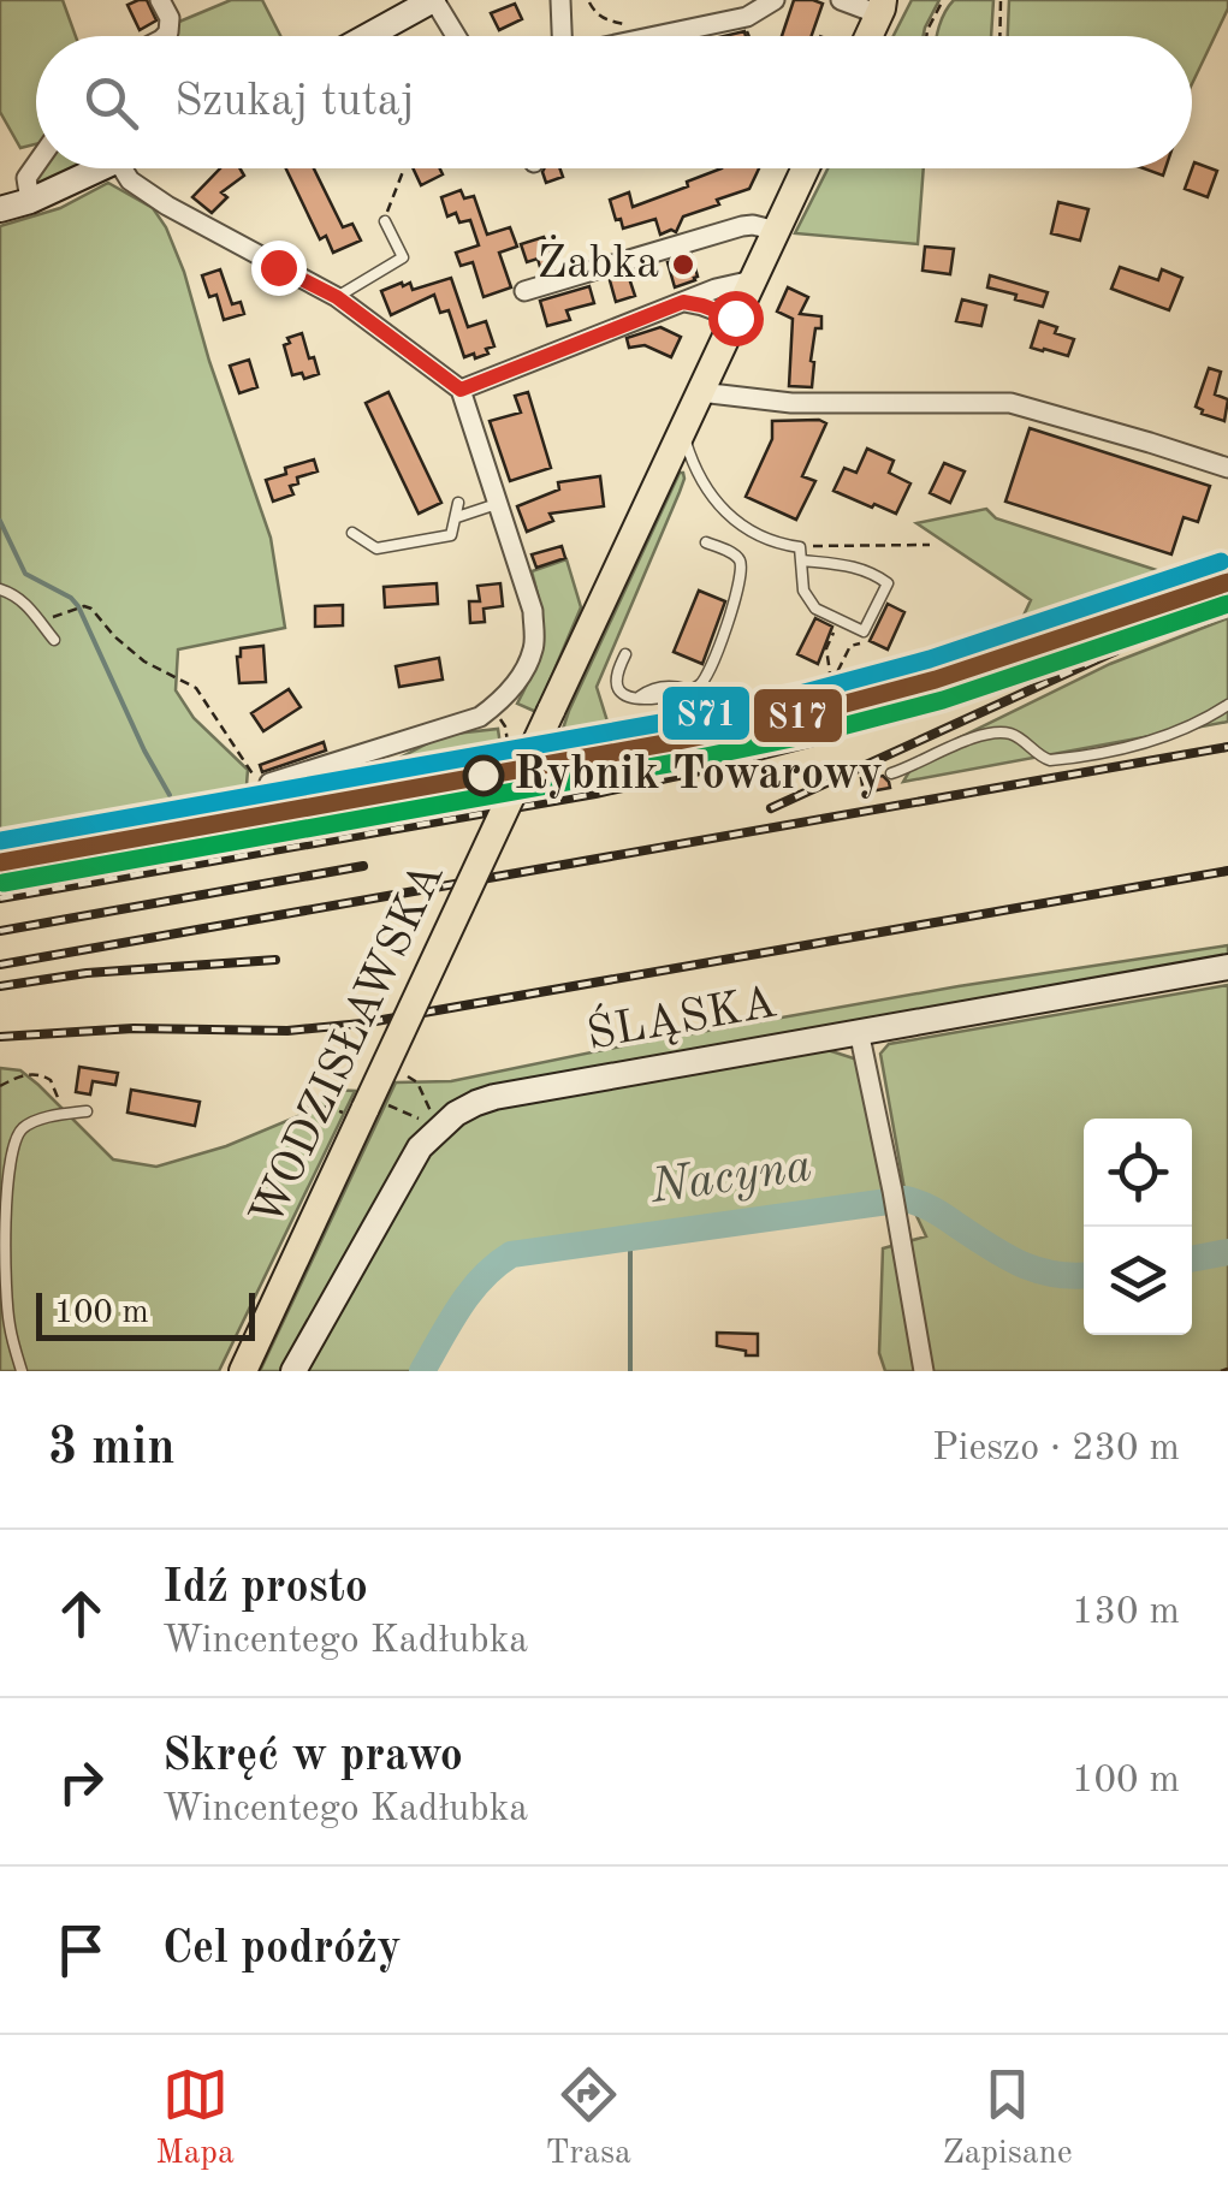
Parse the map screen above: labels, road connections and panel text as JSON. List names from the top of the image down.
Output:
{
  "streets": {
    "main road": ["WODZISŁAWSKA"],
    "street": ["ŚLĄSKA"]
  },
  "water": ["Nacyna"],
  "places": ["Żabka", "Rybnik Towarowy"],
  "lines": ["transit line S71", "transit line S17"],
  "scale_bar": "100 m",
  "page": {
    "search": "Szukaj tutaj",
    "scale": "100 m",
    "heading": ["3 min", "Pieszo · 230 m"],
    "list": [
      ["Idź prosto", "Wincentego Kadłubka", "130 m"],
      ["Skręć w prawo", "Wincentego Kadłubka", "100 m"],
      "Cel podróży"
    ],
    "nav": ["Mapa", "Trasa", "Zapisane"]
  }
}
